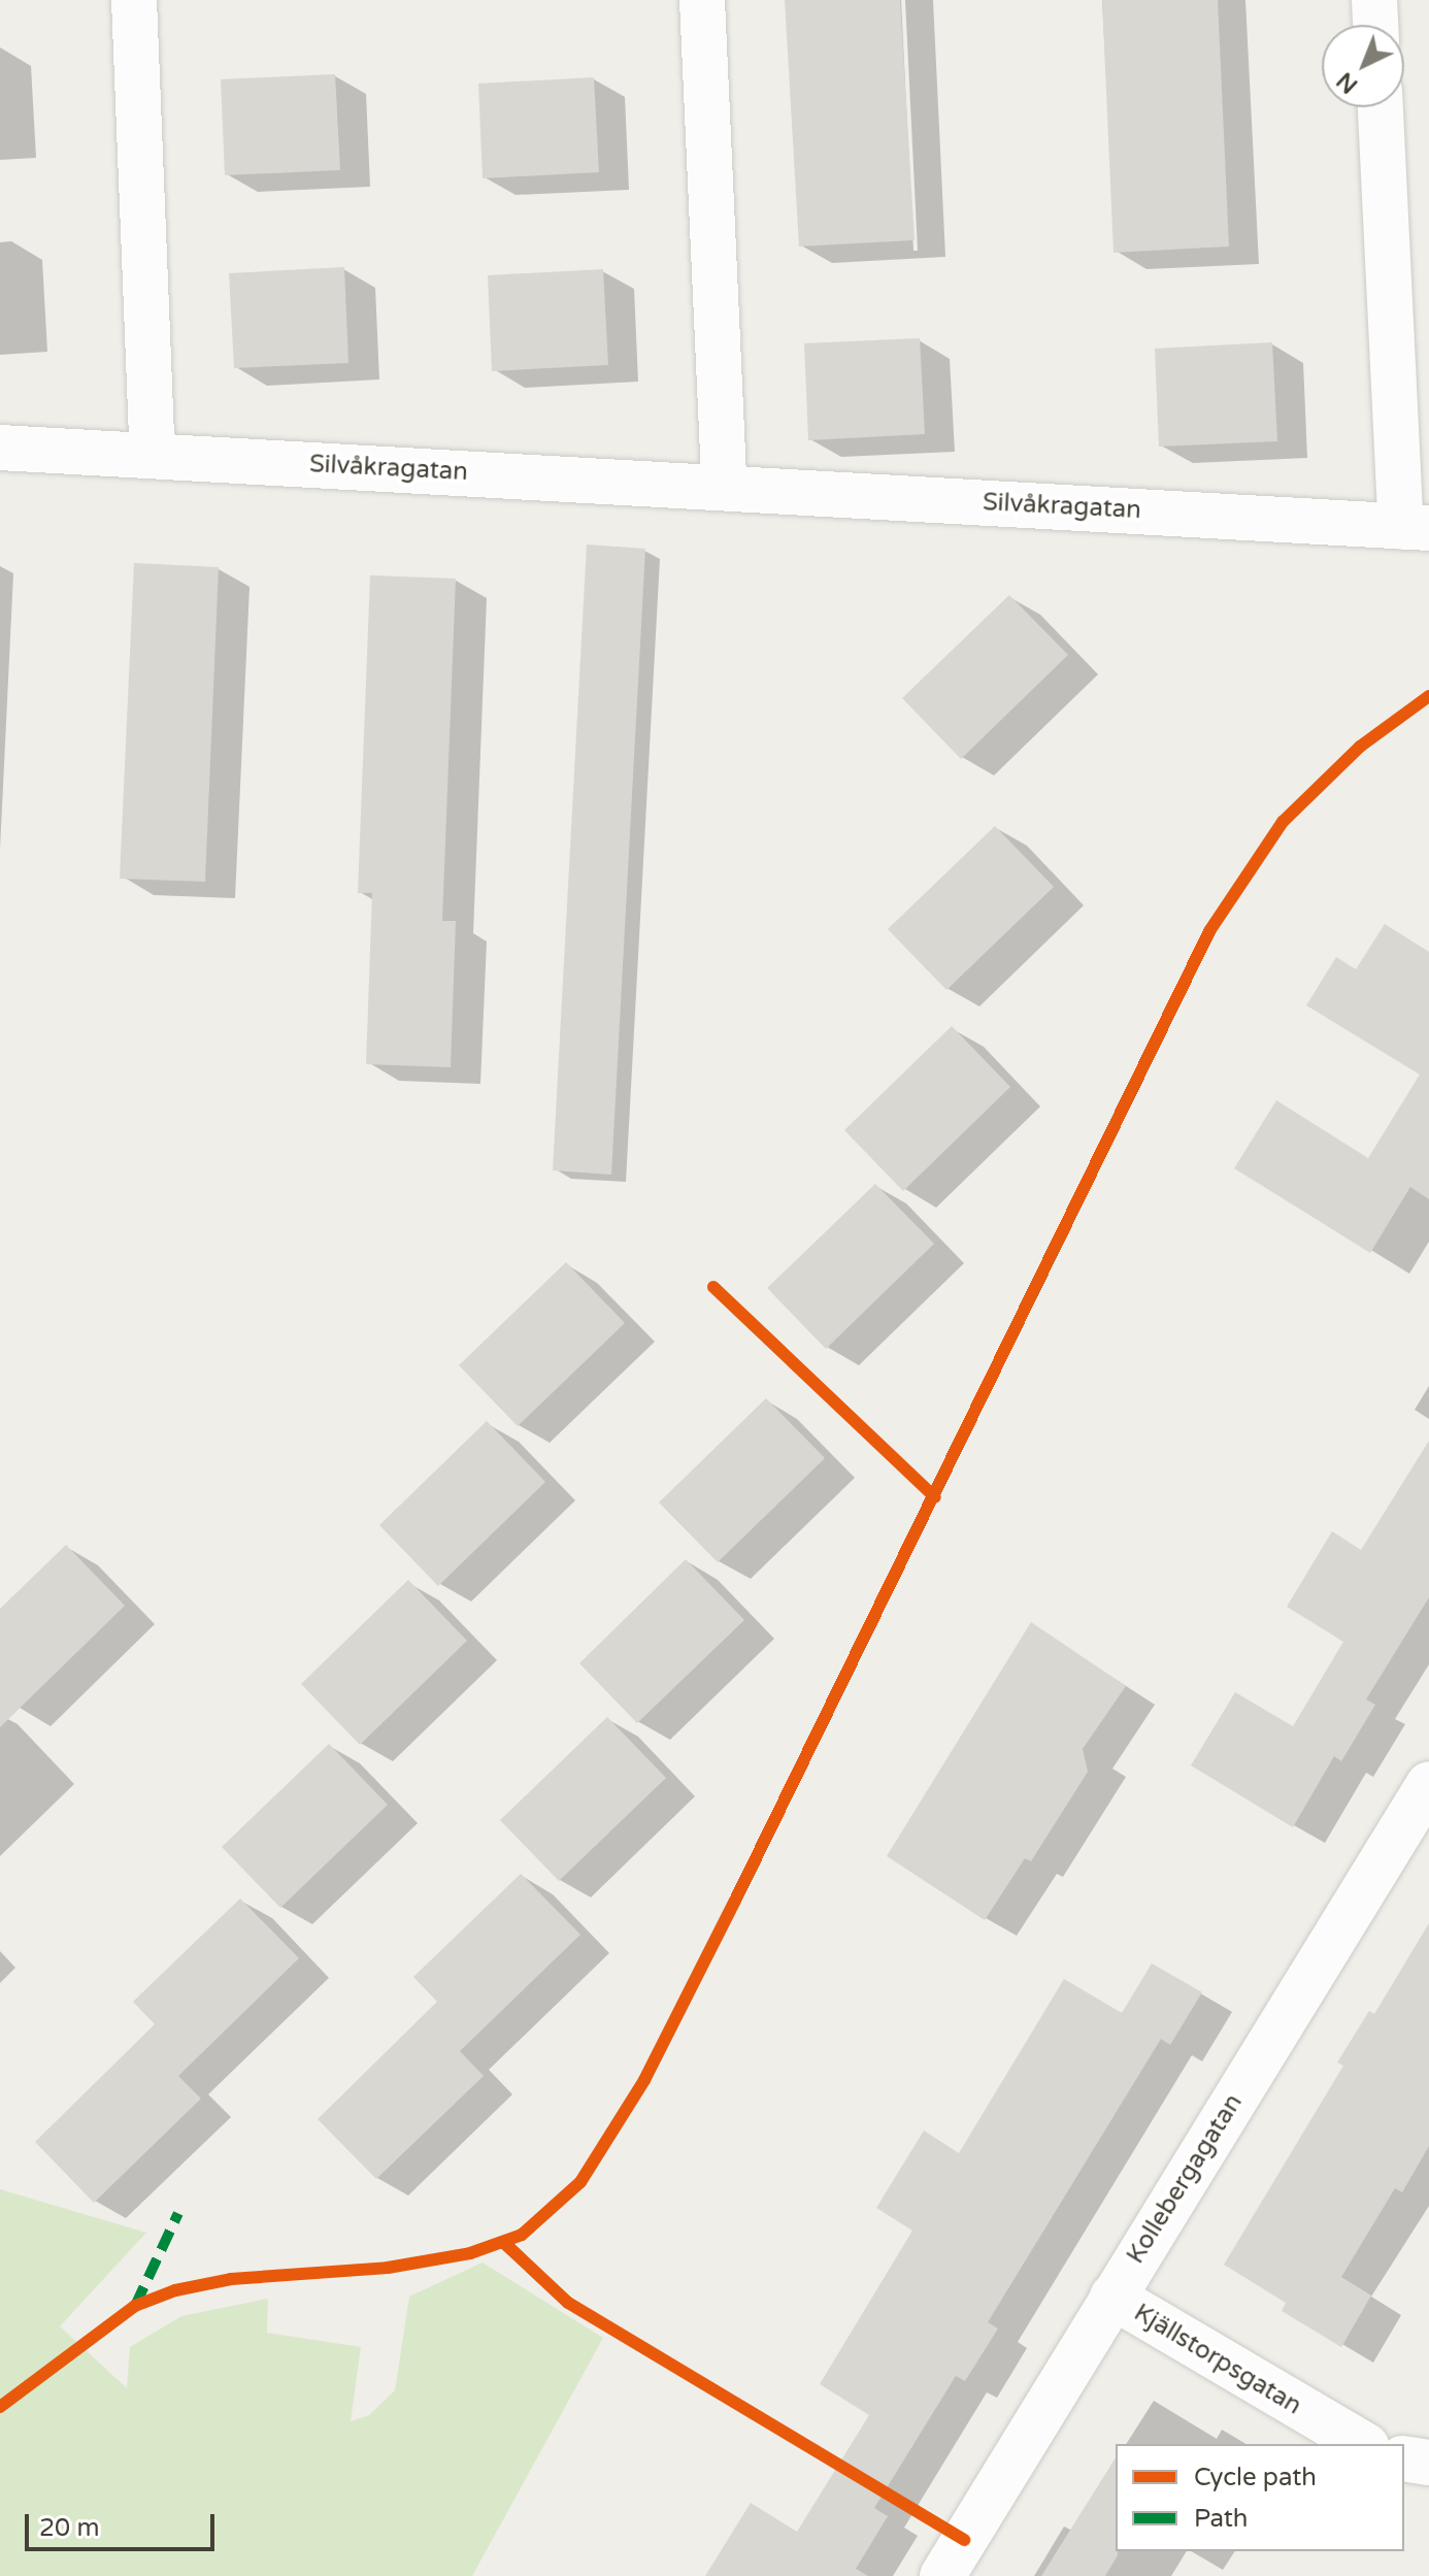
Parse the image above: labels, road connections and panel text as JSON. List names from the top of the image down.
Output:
{
  "streets": {
    "street": ["Silvåkragatan", "Kollebergagatan", "Kjällstorpsgatan"]
  },
  "crossings": [
    ["Kollebergagatan", "Kjällstorpsgatan"]
  ],
  "legend": ["Cycle path", "Path"],
  "scale_bar": "20 m",
  "north": "bottom left"
}
